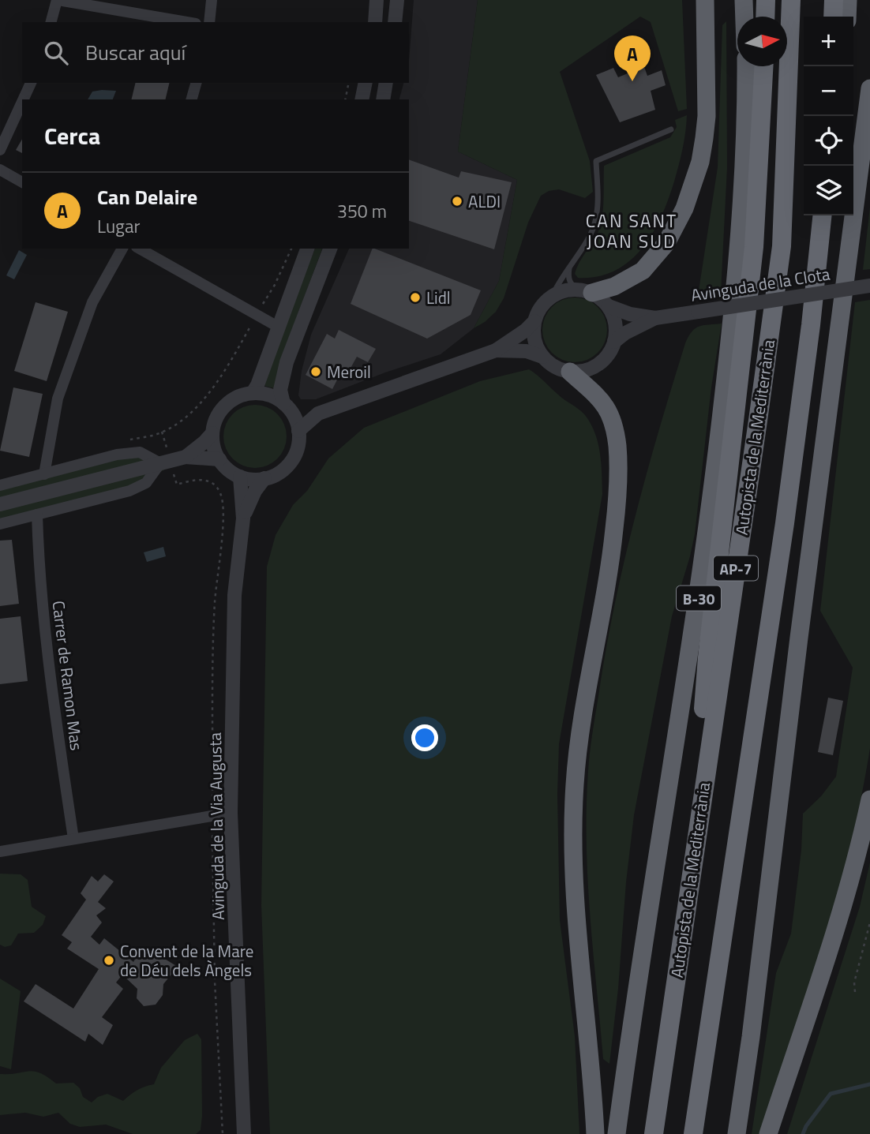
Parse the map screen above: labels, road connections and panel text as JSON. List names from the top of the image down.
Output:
{
  "streets": {
    "highway": ["Autopista de la Mediterrània", "AP-7", "B-30"],
    "street": ["Avinguda de la Clota", "Carrer de Ramon Mas", "Avinguda de la Via Augusta"]
  },
  "districts": ["CAN SANT JOAN SUD"],
  "places": [
    "ALDI",
    "Lidl",
    "Meroil",
    "Convent de la Mare de Déu dels Àngels"
  ],
  "north": "right",
  "page": {
    "map_buttons": ["+", "−"],
    "search": "Buscar aquí",
    "pins": "A",
    "heading": "Cerca",
    "list": [
      {
        "mark": "A",
        "name": "Can Delaire",
        "note": "Lugar",
        "value": "350 m"
      }
    ]
  }
}
